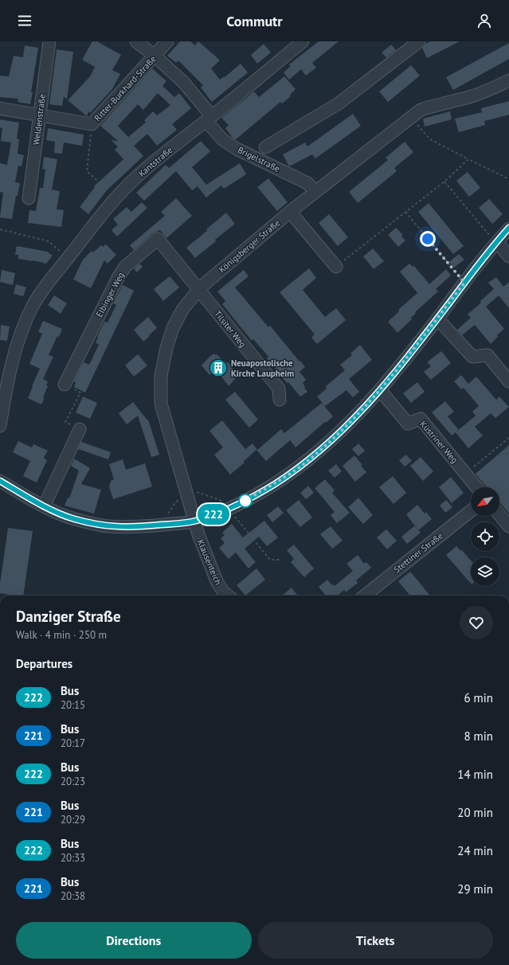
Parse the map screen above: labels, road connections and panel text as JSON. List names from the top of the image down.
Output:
{
  "streets": {
    "street": [
      "Ritter-Burkhard-Straße",
      "Weldenstraße",
      "Brigelstraße",
      "Kantstraße",
      "Königsberger Straße",
      "Elbinger Weg",
      "Tilsiter Weg",
      "Küstriner Weg",
      "Stettiner Straße",
      "Klausenteich"
    ]
  },
  "crossings": [
    ["Ritter-Burkhard-Straße", "Weldenstraße"],
    ["Ritter-Burkhard-Straße", "Brigelstraße"],
    ["Brigelstraße", "Kantstraße"],
    ["Brigelstraße", "Königsberger Straße"],
    ["Königsberger Straße", "Elbinger Weg"],
    ["Königsberger Straße", "Tilsiter Weg"],
    ["Königsberger Straße", "Klausenteich"],
    ["Elbinger Weg", "Tilsiter Weg"]
  ],
  "places": {
    "building": ["Neuapostolische Kirche Laupheim"]
  },
  "lines": ["bus line 222"],
  "north": "bottom left",
  "page": {
    "header": "Commutr",
    "on_map": "222",
    "heading": [
      ["Danziger Straße", "Walk · 4 min · 250 m"],
      "Departures"
    ],
    "list": [
      {
        "mark": "222",
        "name": "Bus",
        "note": "20:15",
        "value": "6 min"
      },
      {
        "mark": "221",
        "name": "Bus",
        "note": "20:17",
        "value": "8 min"
      },
      {
        "mark": "222",
        "name": "Bus",
        "note": "20:23",
        "value": "14 min"
      },
      {
        "mark": "221",
        "name": "Bus",
        "note": "20:29",
        "value": "20 min"
      },
      {
        "mark": "222",
        "name": "Bus",
        "note": "20:33",
        "value": "24 min"
      },
      {
        "mark": "221",
        "name": "Bus",
        "note": "20:38",
        "value": "29 min"
      }
    ],
    "buttons": ["Directions", "Tickets"]
  }
}
